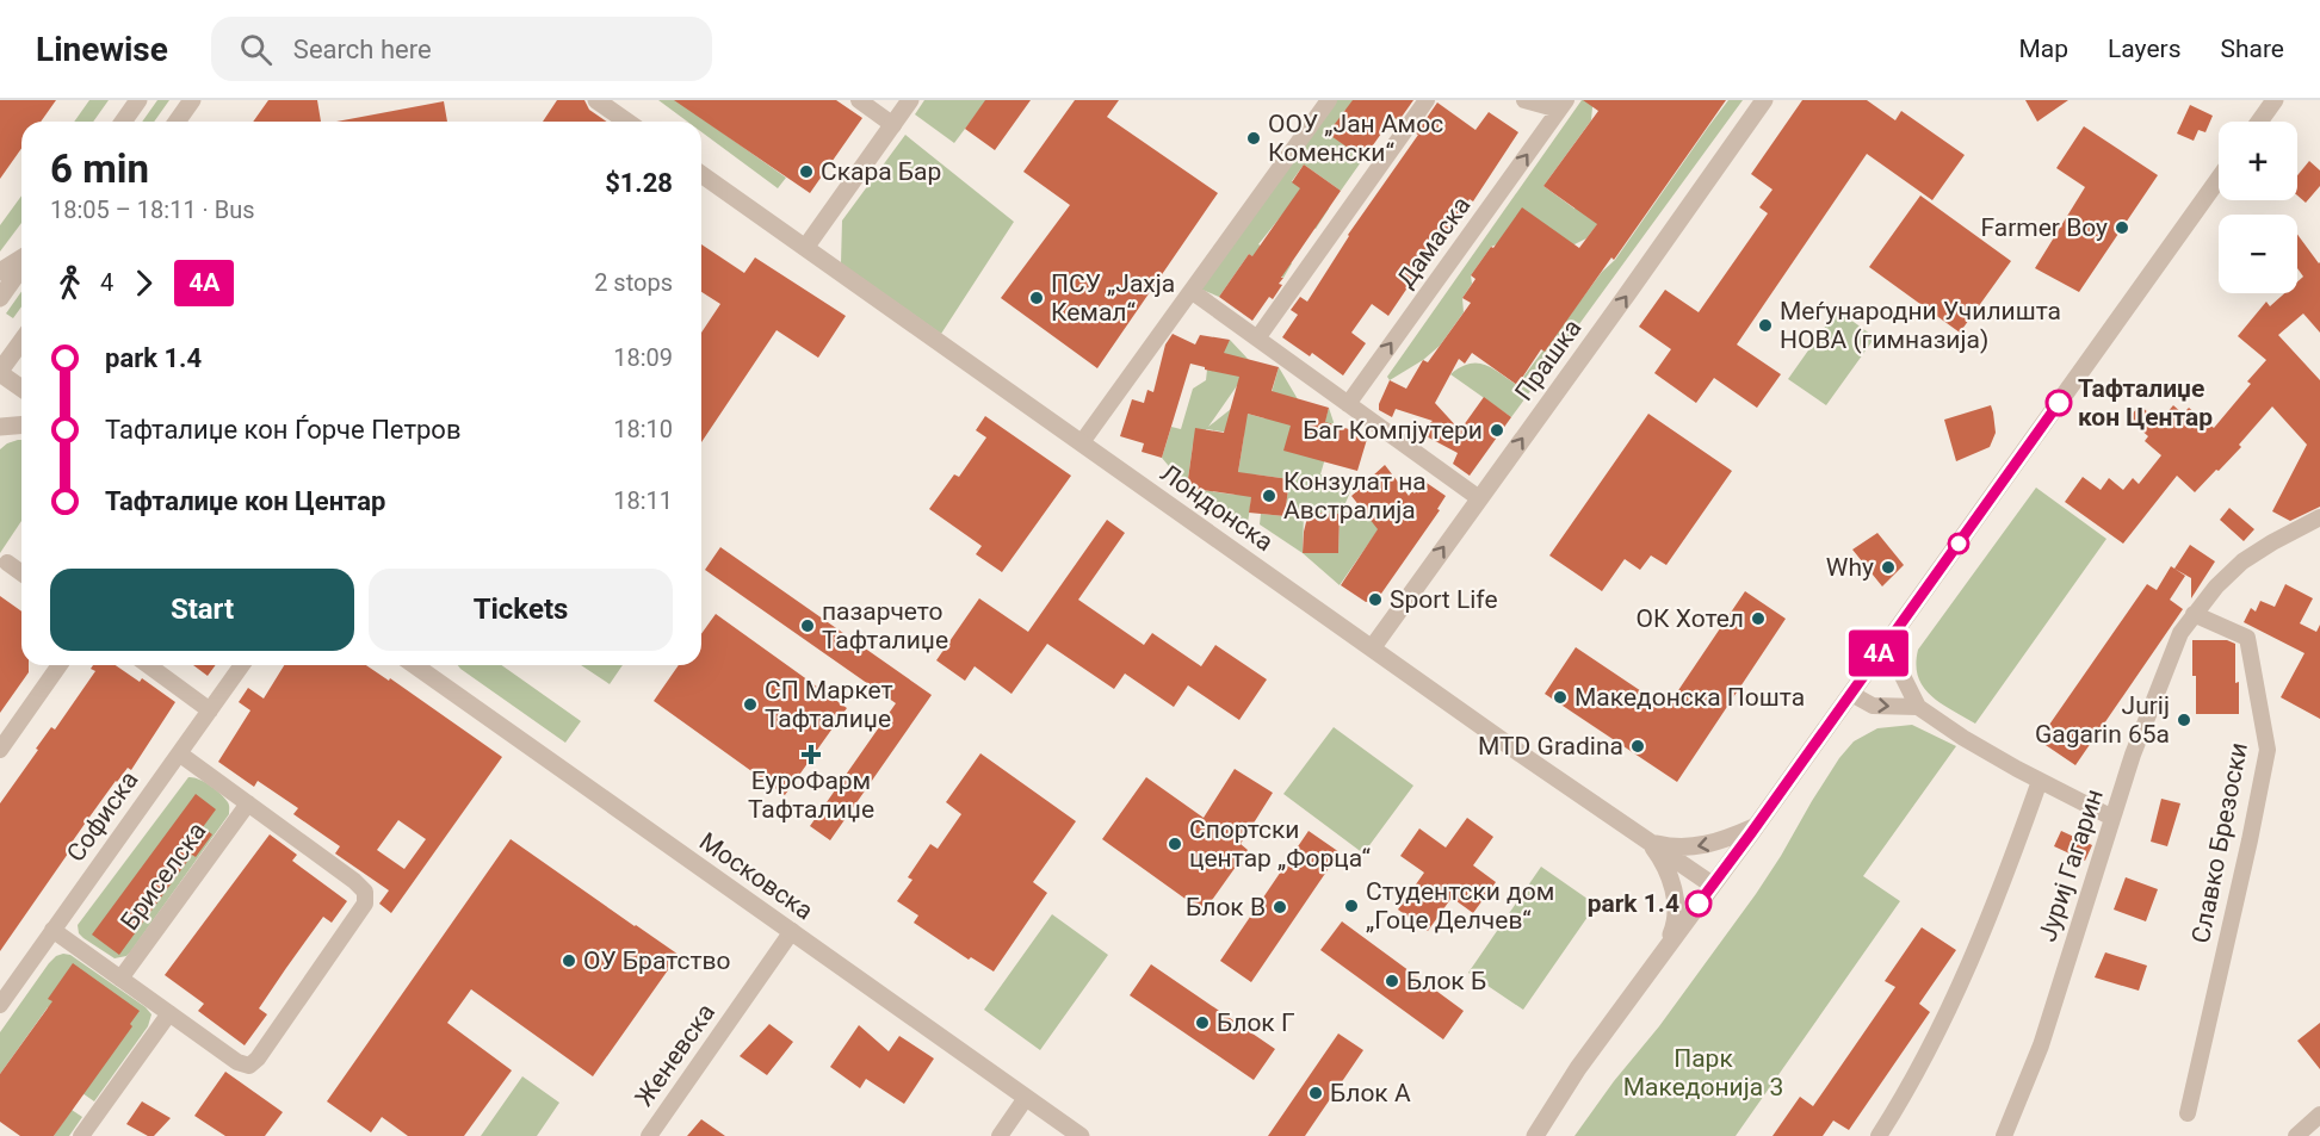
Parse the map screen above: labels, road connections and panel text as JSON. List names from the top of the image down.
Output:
{
  "streets": {
    "street": [
      "Дамаска",
      "Прашка",
      "Лондонска",
      "Софиска",
      "Славко Брезоски",
      "Јуриј Гагарин",
      "Бриселска",
      "Московска",
      "Женевска"
    ]
  },
  "crossings": [
    ["Прашка", "Лондонска"],
    ["Славко Брезоски", "Јуриј Гагарин"],
    ["Московска", "Женевска"]
  ],
  "one_way": ["Прашка"],
  "parks": ["Парк Македонија 3"],
  "places": {
    "other": [
      "ООУ „Јан Амос Коменски“",
      "Скара Бар",
      "Farmer Boy",
      "ПСУ „Јахја Кемал“",
      "Меѓународни Училишта НОВА (гимназија)",
      "Тафталиџе кон Центар",
      "Баг Компјутери",
      "Конзулат на Австралија",
      "Why",
      "Sport Life",
      "ОК Хотел",
      "пазарчето Тафталиџе",
      "Македонска Пошта",
      "СП Маркет Тафталиџе",
      "Jurij Gagarin 65a",
      "MTD Gradina",
      "Спортски центар „Форца“",
      "park 1.4",
      "Студентски дом „Гоце Делчев“",
      "Блок В",
      "ОУ Братство",
      "Блок Б",
      "Блок Г",
      "Блок А"
    ],
    "health": ["ЕуроФарм Тафталиџе"]
  },
  "lines": ["bus line 4A"],
  "page": {
    "header": "Linewise",
    "search": "Search here",
    "nav": ["Map", "Layers", "Share"],
    "on_map": "4A",
    "map_buttons": ["+", "−"],
    "heading": ["6 min", "18:05 – 18:11 · Bus", "$1.28"],
    "legs": ["4", "4A", "2 stops"],
    "list": [
      {
        "name": "park 1.4",
        "value": "18:09"
      },
      {
        "name": "Тафталиџе кон Ѓорче Петров",
        "value": "18:10"
      },
      {
        "name": "Тафталиџе кон Центар",
        "value": "18:11"
      }
    ],
    "buttons": ["Start", "Tickets"]
  }
}
